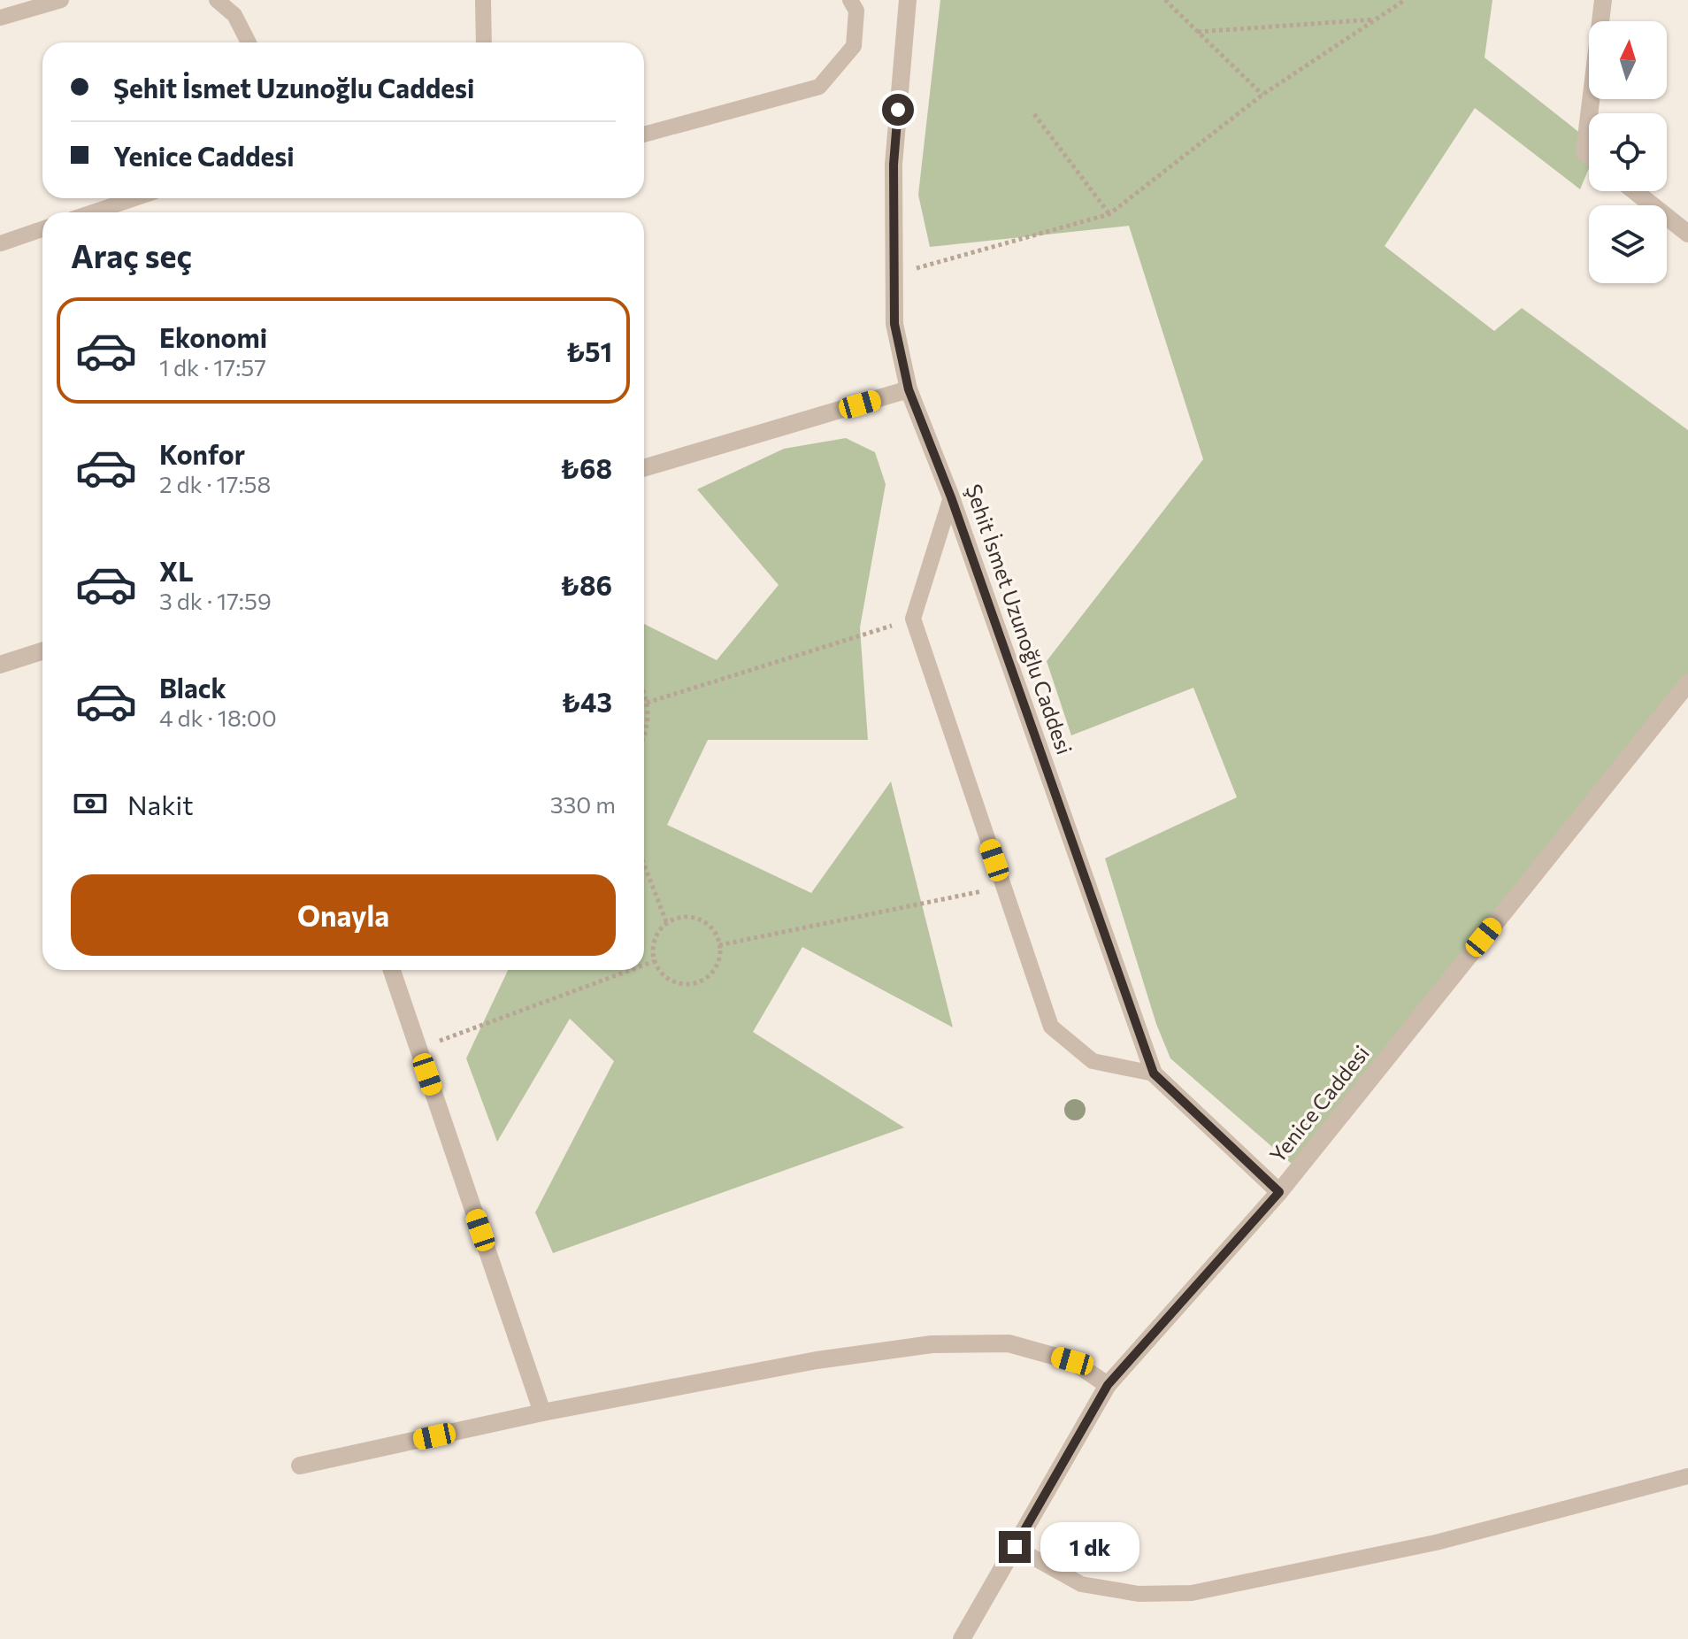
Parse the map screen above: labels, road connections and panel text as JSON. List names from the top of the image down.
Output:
{
  "streets": {
    "street": ["Şehit İsmet Uzunoğlu Caddesi", "Yenice Caddesi"]
  },
  "crossings": [
    ["Şehit İsmet Uzunoğlu Caddesi", "Yenice Caddesi"]
  ],
  "north": "top",
  "page": {
    "banner": ["Şehit İsmet Uzunoğlu Caddesi", "Yenice Caddesi"],
    "heading": "Araç seç",
    "list": [
      {
        "name": "Ekonomi",
        "note": "1 dk · 17:57",
        "value": "₺51"
      },
      {
        "name": "Konfor",
        "note": "2 dk · 17:58",
        "value": "₺68"
      },
      {
        "name": "XL",
        "note": "3 dk · 17:59",
        "value": "₺86"
      },
      {
        "name": "Black",
        "note": "4 dk · 18:00",
        "value": "₺43"
      }
    ],
    "pay": ["Nakit", "330 m"],
    "buttons": "Onayla",
    "bubble": "1 dk"
  }
}
